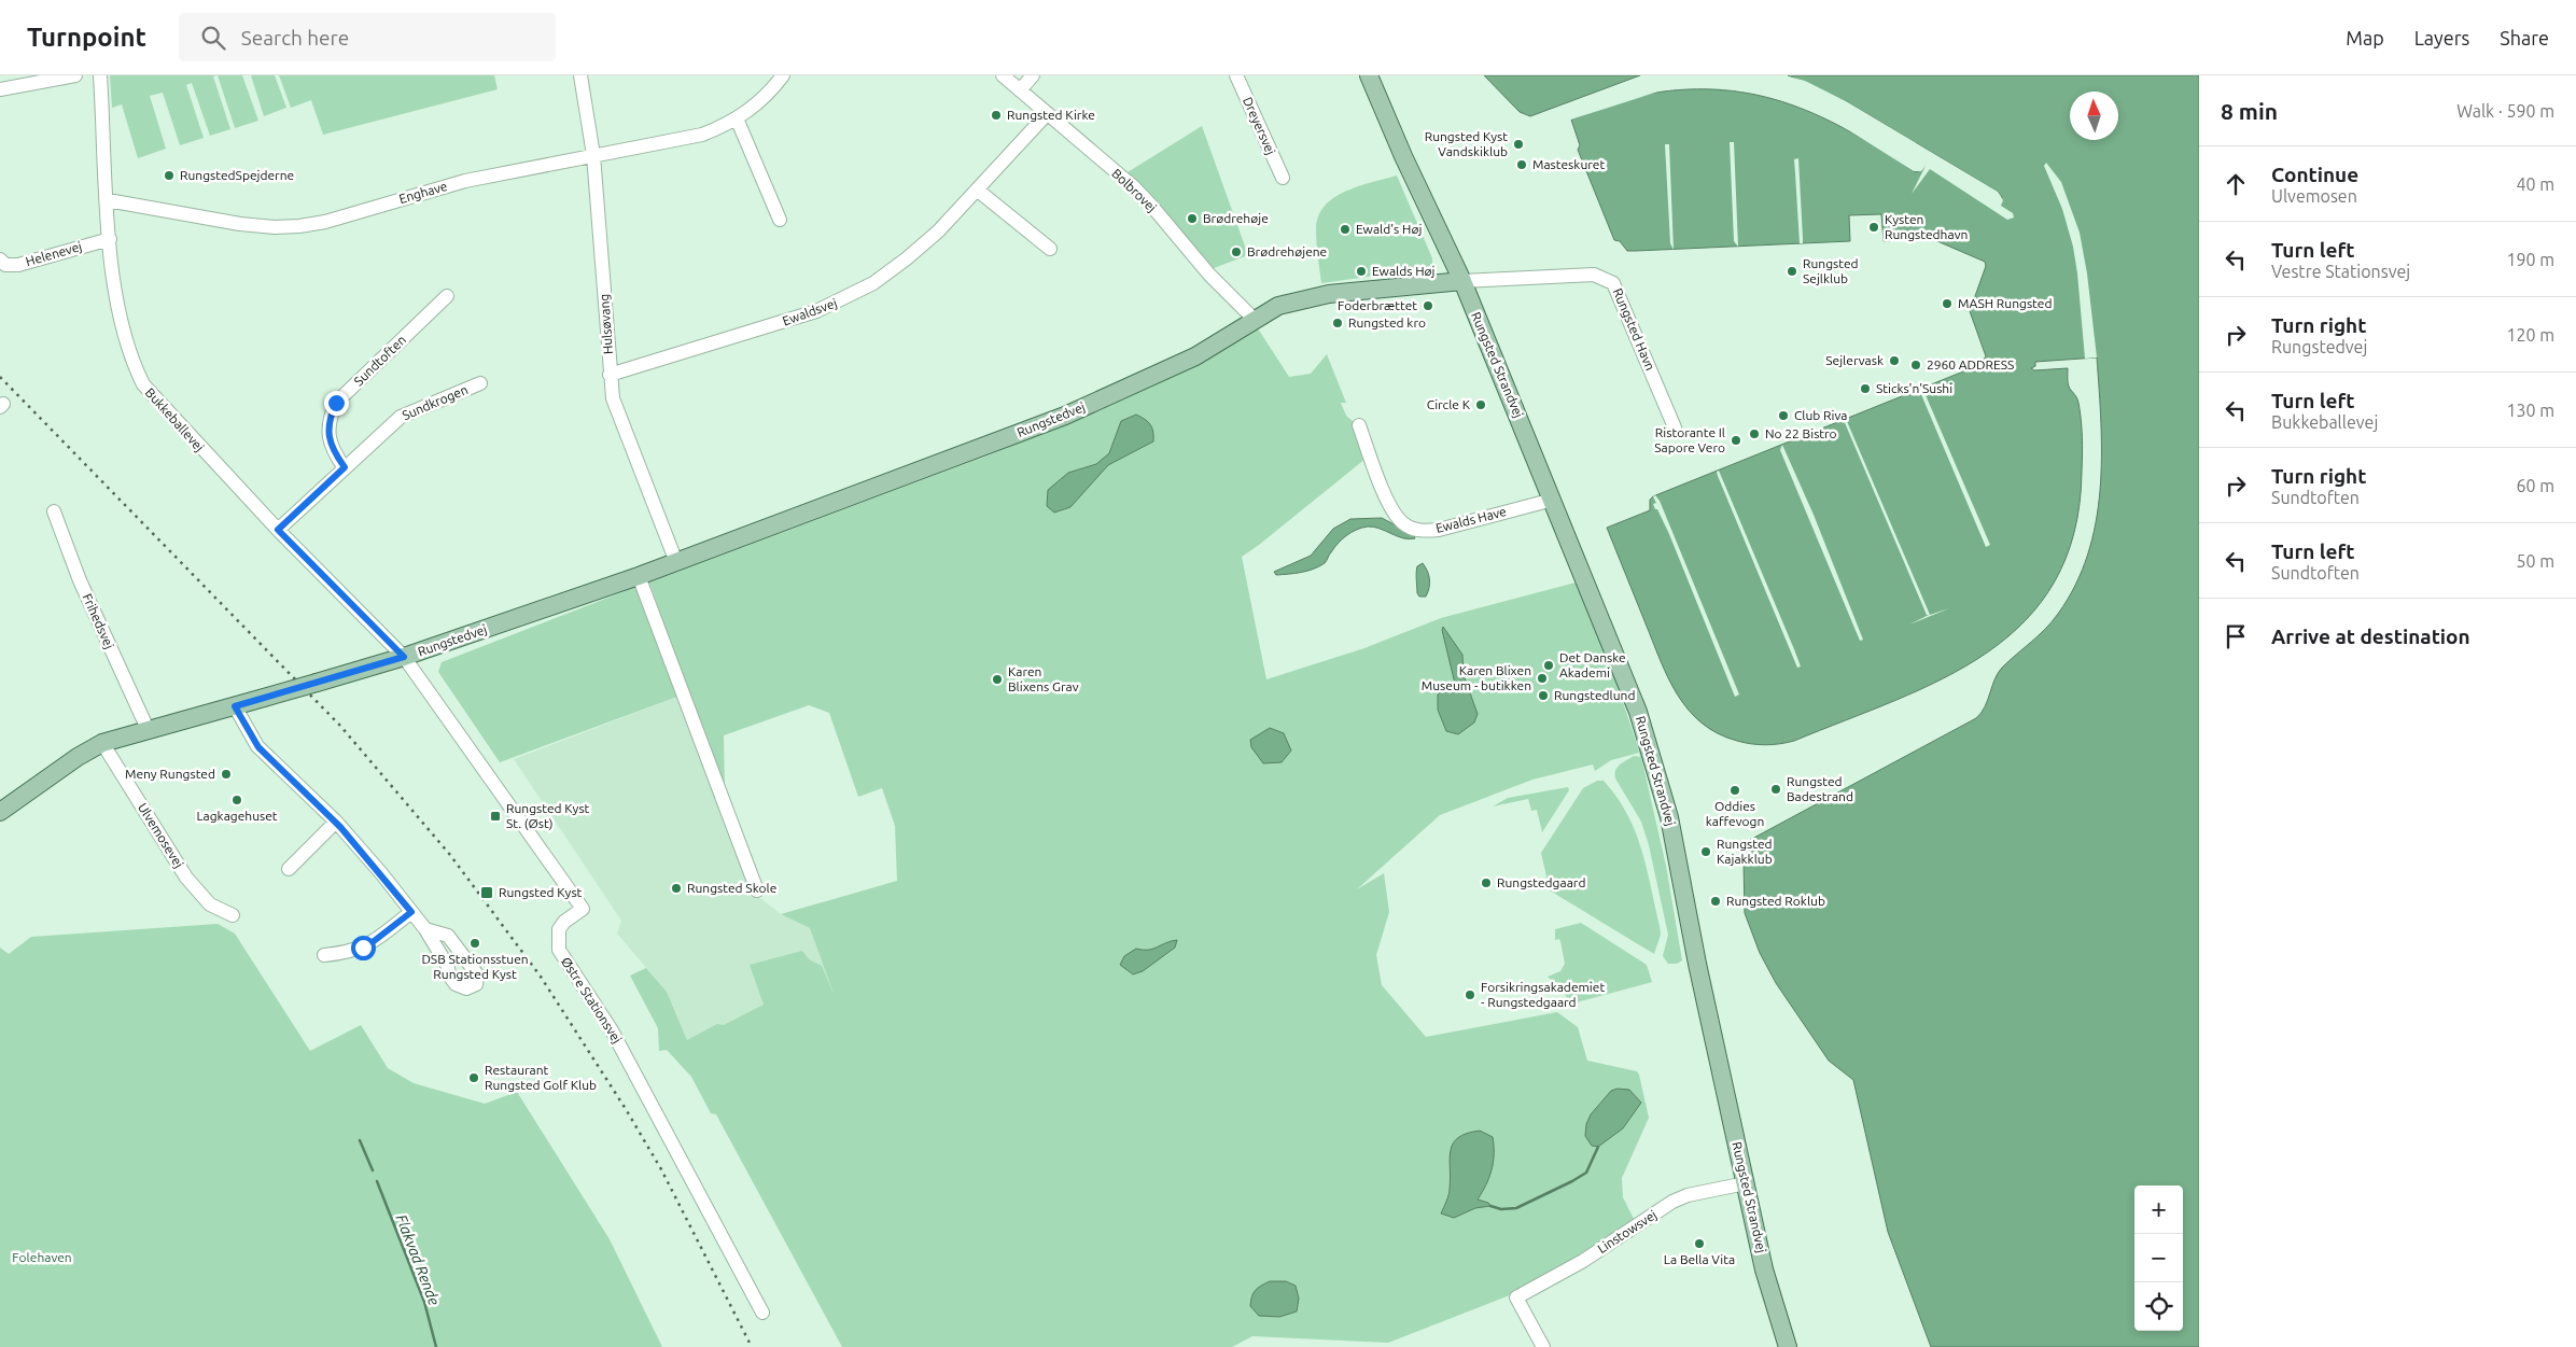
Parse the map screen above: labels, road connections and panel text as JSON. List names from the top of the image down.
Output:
{
  "streets": {
    "main road": ["Rungsted Strandvej", "Rungstedvej"],
    "street": [
      "Dreyersvej",
      "Bolbrovej",
      "Enghave",
      "Helenevej",
      "Ewaldsvej",
      "Hulsøvang",
      "Rungsted Havn",
      "Sundtoften",
      "Sundkrogen",
      "Bukkeballevej",
      "Ewalds Have",
      "Frihedsvej",
      "Ulvemosevej",
      "Østre Stationsvej",
      "Linstowsvej"
    ]
  },
  "crossings": [
    ["Bolbrovej", "Ewaldsvej"],
    ["Bolbrovej", "Rungstedvej"],
    ["Enghave", "Hulsøvang"],
    ["Enghave", "Bukkeballevej"],
    ["Helenevej", "Bukkeballevej"],
    ["Ewaldsvej", "Hulsøvang"],
    ["Hulsøvang", "Rungstedvej"],
    ["Rungsted Havn", "Rungsted Strandvej"],
    ["Rungsted Havn", "Rungstedvej"],
    ["Sundtoften", "Sundkrogen"],
    ["Rungsted Strandvej", "Rungstedvej"],
    ["Rungsted Strandvej", "Ewalds Have"],
    ["Rungsted Strandvej", "Linstowsvej"],
    ["Bukkeballevej", "Rungstedvej"],
    ["Bukkeballevej", "Østre Stationsvej"],
    ["Rungstedvej", "Frihedsvej"],
    ["Rungstedvej", "Ulvemosevej"],
    ["Rungstedvej", "Østre Stationsvej"]
  ],
  "water": ["Flakvad Rende"],
  "parks": ["Folehaven"],
  "places": {
    "other": [
      "Rungsted Kirke",
      "Rungsted Kyst Vandskiklub",
      "Masteskuret",
      "RungstedSpejderne",
      "Brødrehøje",
      "Kysten Rungstedhavn",
      "Ewald's Høj",
      "Brødrehøjene",
      "Ewalds Høj",
      "Rungsted Sejlklub",
      "MASH Rungsted",
      "Foderbrættet",
      "Rungsted kro",
      "Sejlervask",
      "2960 ADDRESS",
      "Sticks'n'Sushi",
      "Circle K",
      "Club Riva",
      "No 22 Bistro",
      "Ristorante Il Sapore Vero",
      "Det Danske Akademi",
      "Karen Blixen Museum - butikken",
      "Karen Blixens Grav",
      "Rungstedlund",
      "Meny Rungsted",
      "Rungsted Badestrand",
      "Oddies kaffevogn",
      "Lagkagehuset",
      "Rungsted Kajakklub",
      "Rungstedgaard",
      "Rungsted Skole",
      "Rungsted Roklub",
      "DSB Stationsstuen Rungsted Kyst",
      "Forsikringsakademiet - Rungstedgaard",
      "Restaurant Rungsted Golf Klub",
      "La Bella Vita"
    ],
    "transit": ["Rungsted Kyst St. (Øst)", "Rungsted Kyst"]
  },
  "north": "top",
  "page": {
    "header": "Turnpoint",
    "search": "Search here",
    "nav": ["Map", "Layers", "Share"],
    "heading": ["8 min", "Walk · 590 m"],
    "list": [
      ["Continue", "Ulvemosen", "40 m"],
      ["Turn left", "Vestre Stationsvej", "190 m"],
      ["Turn right", "Rungstedvej", "120 m"],
      ["Turn left", "Bukkeballevej", "130 m"],
      ["Turn right", "Sundtoften", "60 m"],
      ["Turn left", "Sundtoften", "50 m"],
      "Arrive at destination"
    ],
    "map_buttons": ["+", "−"]
  }
}
